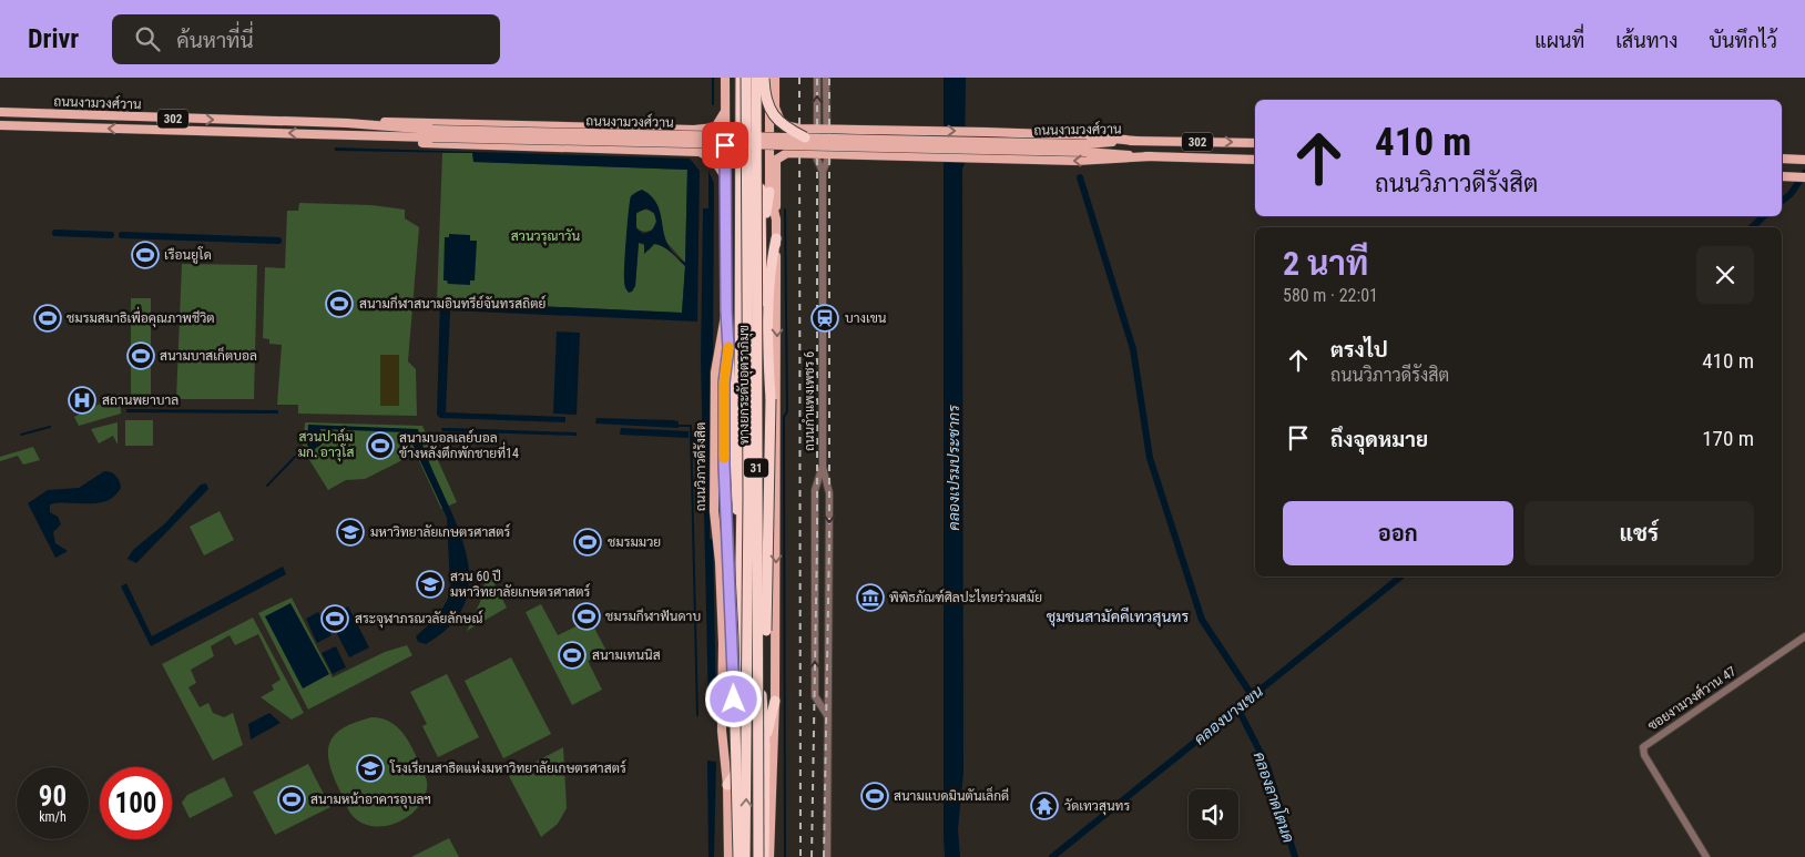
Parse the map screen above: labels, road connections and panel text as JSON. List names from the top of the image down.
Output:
{
  "streets": {
    "highway": ["ทางยกระดับอุตราภิมุข", "31"],
    "main road": ["ถนนงามวงศ์วาน", "302", "ถนนวิภาวดีรังสิต"],
    "street": ["ถนนกำแพงเพชร 6", "ซอยงามวงศ์วาน 47"]
  },
  "crossings": [
    ["ทางยกระดับอุตราภิมุข", "31"]
  ],
  "districts": ["ชุมชนสามัคคีเทวสุนทร"],
  "water": ["คลองเปรมประชากร", "คลองบางเขน", "คลองลาดโตนด"],
  "parks": ["สวนวรุณาวัน", "สวนปาล์ม มก. อาวุโส"],
  "places": {
    "sports": [
      "เรือนยูโด",
      "สนามกีฬาสนามอินทรีย์จันทรสถิตย์",
      "ชมรมสมาธิเพื่อคุณภาพชีวิต",
      "สนามบาสเก็ตบอล",
      "สนามบอลเลย์บอล ข้างหลังตึกพักชายที่14",
      "ชมรมมวย",
      "ชมรมกีฬาฟันดาบ",
      "สระจุฬาภรณวลัยลักษณ์",
      "สนามเทนนิส",
      "สนามแบดมินตันเล็กดี",
      "สนามหน้าอาคารอุบลฯ"
    ],
    "station": ["บางเขน"],
    "hospital": ["สถานพยาบาล"],
    "school or university": ["มหาวิทยาลัยเกษตรศาสตร์", "สวน 60 ปี มหาวิทยาลัยเกษตรศาสตร์", "โรงเรียนสาธิตแห่งมหาวิทยาลัยเกษตรศาสตร์"],
    "museum": ["พิพิธภัณฑ์ศิลปะไทยร่วมสมัย"],
    "temple": ["วัดเทวสุนทร"]
  },
  "page": {
    "header": "Drivr",
    "search": "ค้นหาที่นี่",
    "nav": ["แผนที่", "เส้นทาง", "บันทึกไว้"],
    "turn": ["410 m", "ถนนวิภาวดีรังสิต"],
    "heading": ["2 นาที", "580 m · 22:01"],
    "list": [
      {
        "name": "ตรงไป",
        "note": "ถนนวิภาวดีรังสิต",
        "value": "410 m"
      },
      {
        "name": "ถึงจุดหมาย",
        "value": "170 m"
      }
    ],
    "buttons": ["ออก", "แชร์"],
    "speed": "90 km/h",
    "limit": "100"
  }
}
